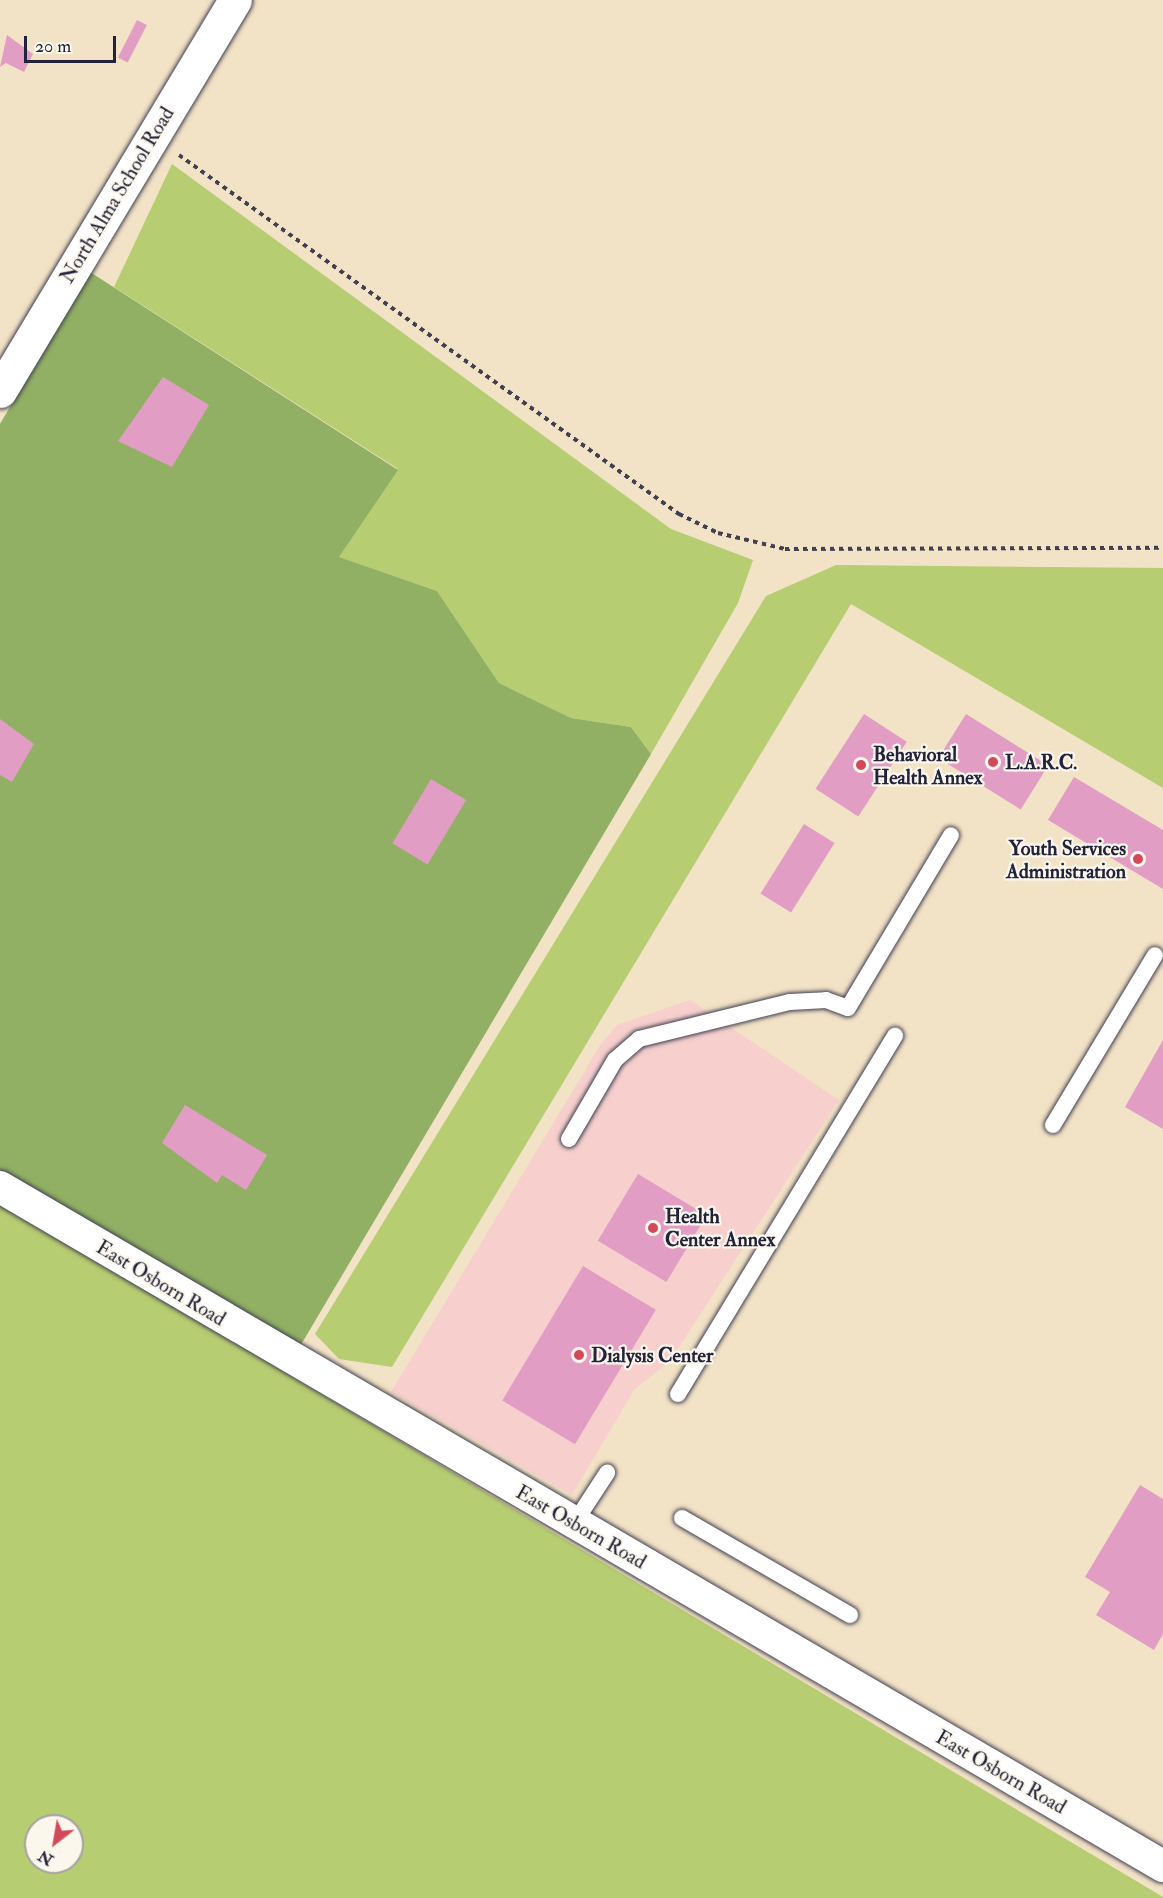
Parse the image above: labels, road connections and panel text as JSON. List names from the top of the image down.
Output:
{
  "streets": {
    "street": ["North Alma School Road", "East Osborn Road"]
  },
  "places": [
    "L.A.R.C.",
    "Behavioral Health Annex",
    "Youth Services Administration",
    "Health Center Annex",
    "Dialysis Center"
  ],
  "scale_bar": "20 m",
  "north": "bottom left"
}
